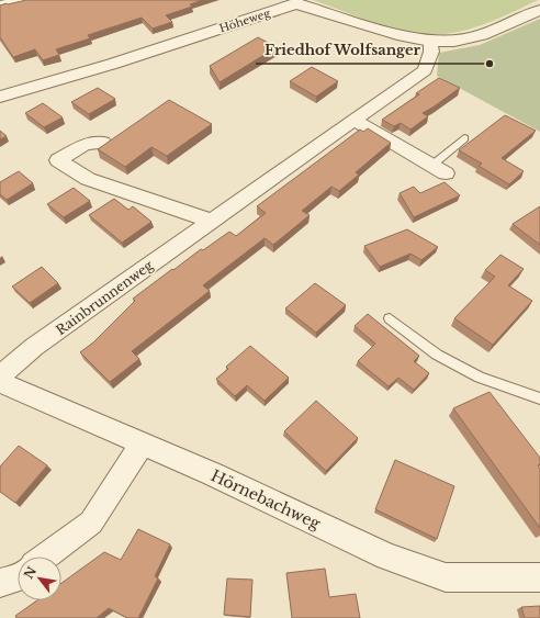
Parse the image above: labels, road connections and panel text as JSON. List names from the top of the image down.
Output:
{
  "streets": {
    "street": ["Höheweg", "Rainbrunnenweg", "Hörnebachweg"]
  },
  "crossings": [
    ["Höheweg", "Rainbrunnenweg"]
  ],
  "places": ["Friedhof Wolfsanger"],
  "north": "top left"
}
